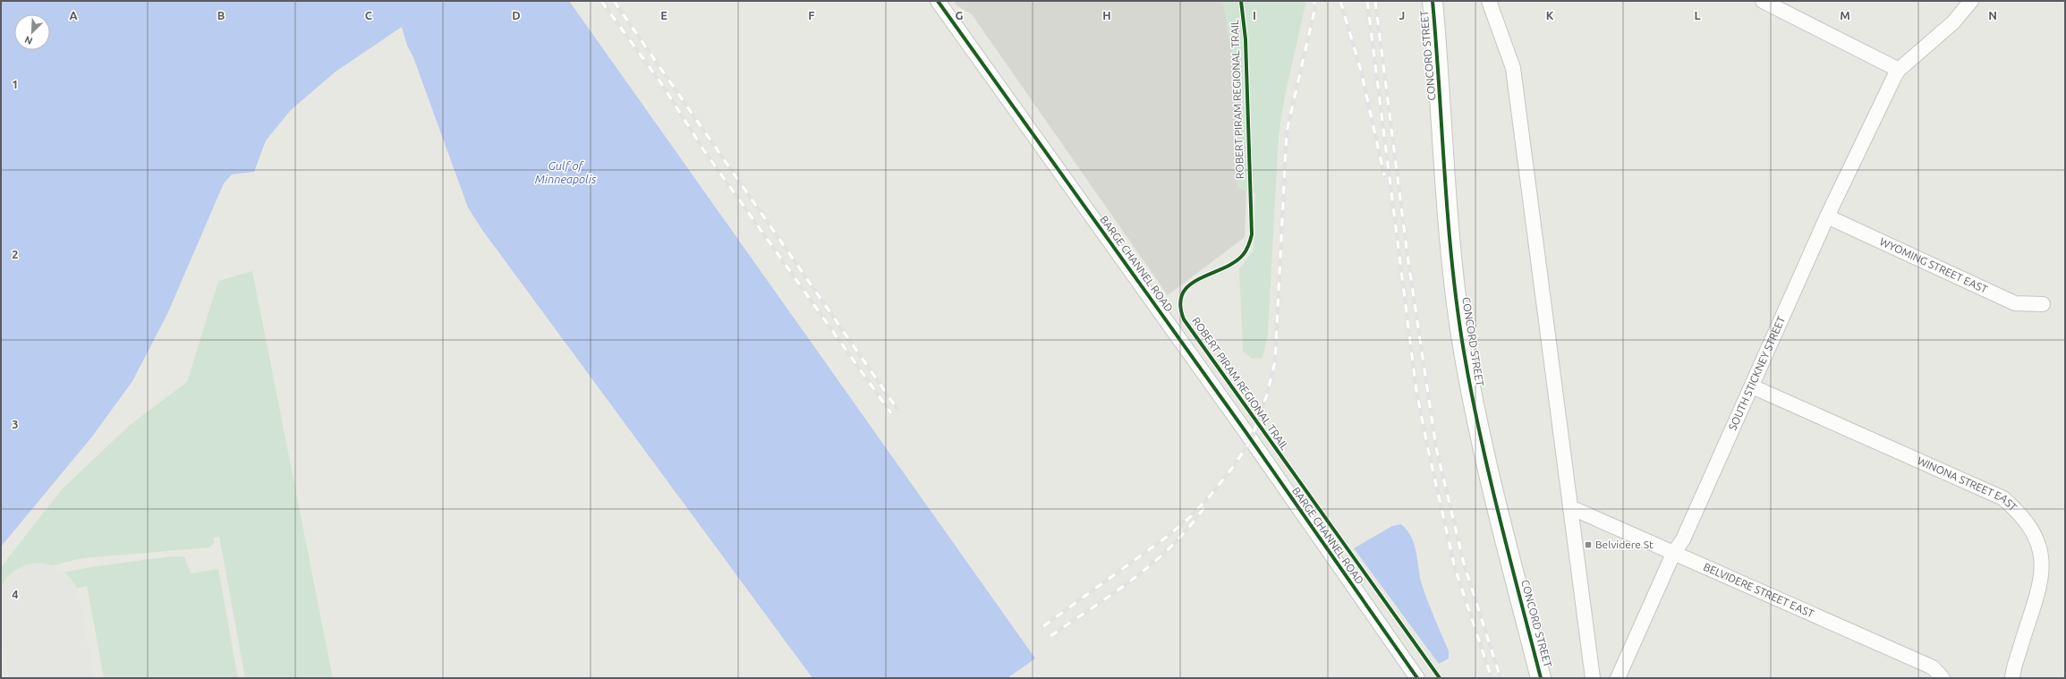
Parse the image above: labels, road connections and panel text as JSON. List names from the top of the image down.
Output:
{
  "streets": {
    "main road": ["CONCORD STREET"],
    "street": [
      "BARGE CHANNEL ROAD",
      "WYOMING STREET EAST",
      "SOUTH STICKNEY STREET",
      "WINONA STREET EAST",
      "BELVIDERE STREET EAST"
    ],
    "cycle path": ["ROBERT PIRAM REGIONAL TRAIL"]
  },
  "crossings": [
    ["WYOMING STREET EAST", "SOUTH STICKNEY STREET"],
    ["SOUTH STICKNEY STREET", "WINONA STREET EAST"],
    ["SOUTH STICKNEY STREET", "BELVIDERE STREET EAST"]
  ],
  "water": ["Gulf of Minneapolis"],
  "places": {
    "transit": ["Belvidere St"]
  },
  "north": "bottom left",
  "grid": {
    "columns": [
      "A",
      "B",
      "C",
      "D",
      "E",
      "F",
      "G",
      "H",
      "I",
      "J",
      "K",
      "L",
      "M",
      "N"
    ],
    "rows": [
      "1",
      "2",
      "3",
      "4"
    ]
  }
}
